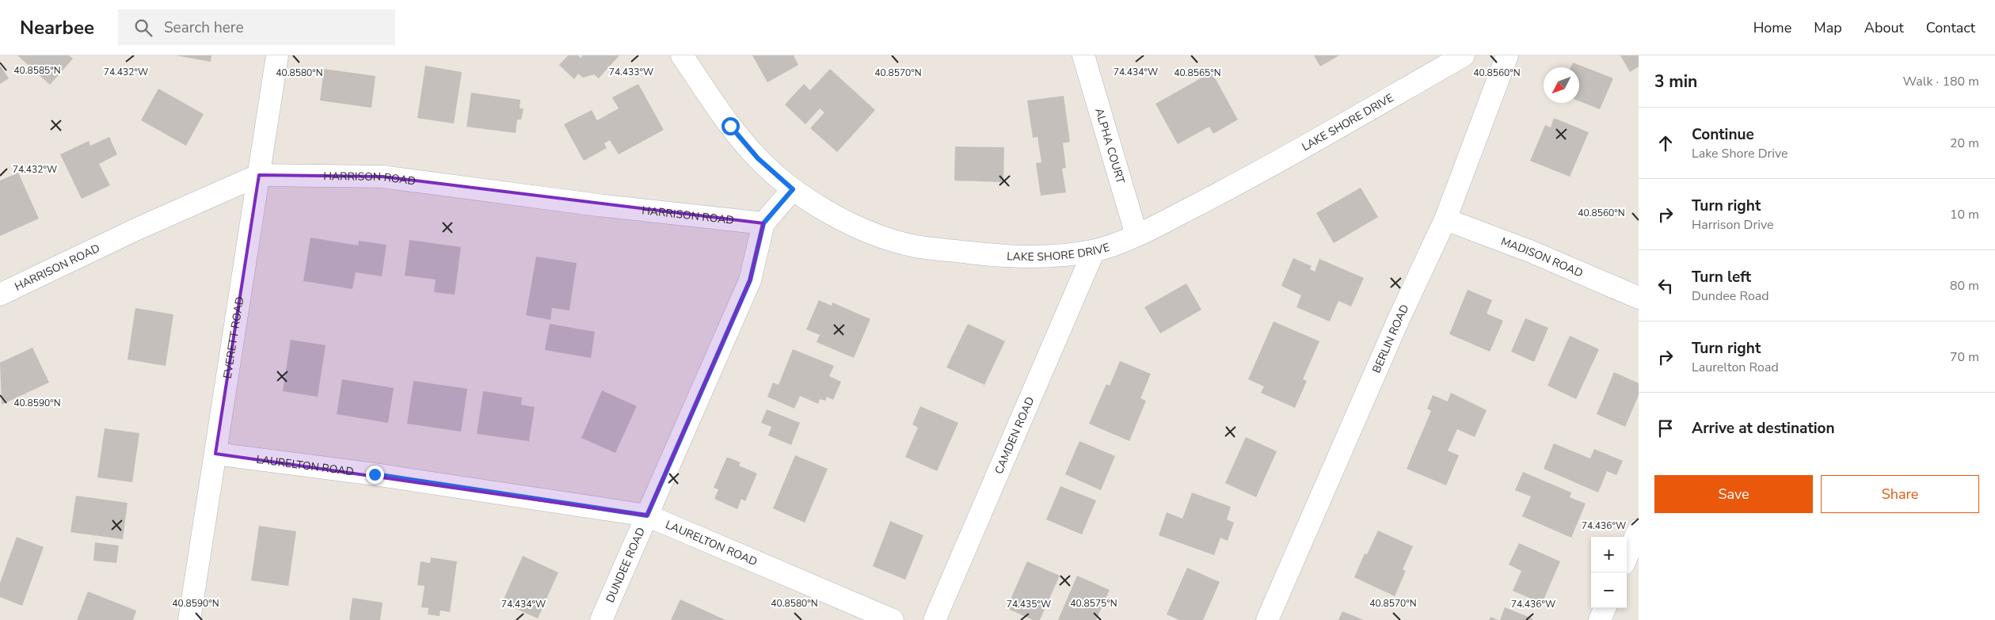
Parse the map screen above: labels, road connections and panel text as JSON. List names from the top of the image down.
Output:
{
  "streets": {
    "street": [
      "LAKE SHORE DRIVE",
      "ALPHA COURT",
      "HARRISON ROAD",
      "MADISON ROAD",
      "EVERETT ROAD",
      "BERLIN ROAD",
      "CAMDEN ROAD",
      "LAURELTON ROAD",
      "DUNDEE ROAD"
    ]
  },
  "crossings": [
    ["LAKE SHORE DRIVE", "ALPHA COURT"],
    ["LAKE SHORE DRIVE", "CAMDEN ROAD"],
    ["HARRISON ROAD", "EVERETT ROAD"],
    ["HARRISON ROAD", "DUNDEE ROAD"],
    ["MADISON ROAD", "BERLIN ROAD"],
    ["EVERETT ROAD", "LAURELTON ROAD"],
    ["LAURELTON ROAD", "DUNDEE ROAD"]
  ],
  "north": "bottom left",
  "page": {
    "header": "Nearbee",
    "search": "Search here",
    "nav": [
      "Home",
      "Map",
      "About",
      "Contact"
    ],
    "heading": ["3 min", "Walk · 180 m"],
    "list": [
      ["Continue", "Lake Shore Drive", "20 m"],
      ["Turn right", "Harrison Drive", "10 m"],
      ["Turn left", "Dundee Road", "80 m"],
      ["Turn right", "Laurelton Road", "70 m"],
      "Arrive at destination"
    ],
    "buttons": ["Save", "Share"],
    "map_buttons": ["+", "−"]
  },
  "coordinates": [
    "40.8585°N",
    "74.432°W",
    "74.433°W",
    "74.434°W",
    "40.8580°N",
    "40.8570°N",
    "40.8565°N",
    "40.8560°N",
    "40.8590°N",
    "74.436°W",
    "40.8575°N",
    "74.435°W"
  ]
}
